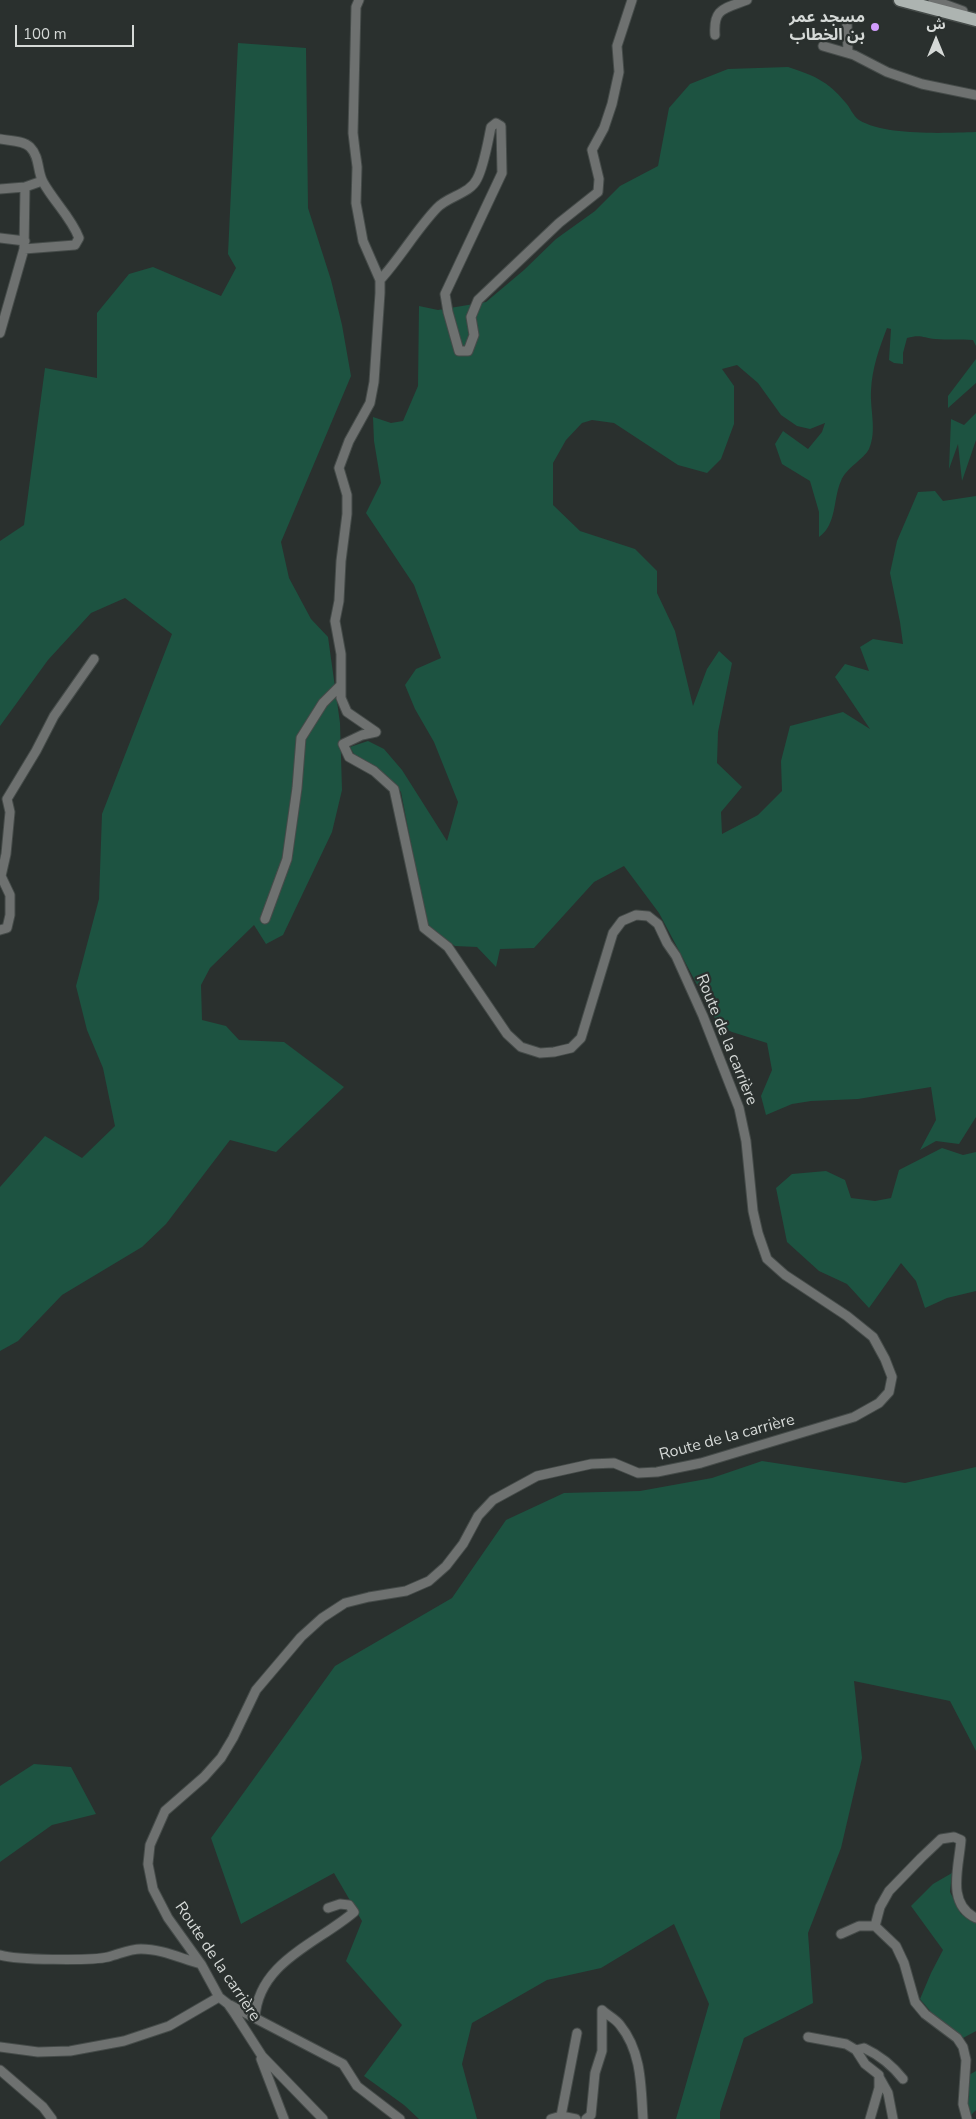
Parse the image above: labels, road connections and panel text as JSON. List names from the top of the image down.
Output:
{
  "streets": {
    "street": ["Route de la carrière"]
  },
  "places": ["مسجد عمر بن الخطاب"],
  "scale_bar": "100 m",
  "north": "top"
}
